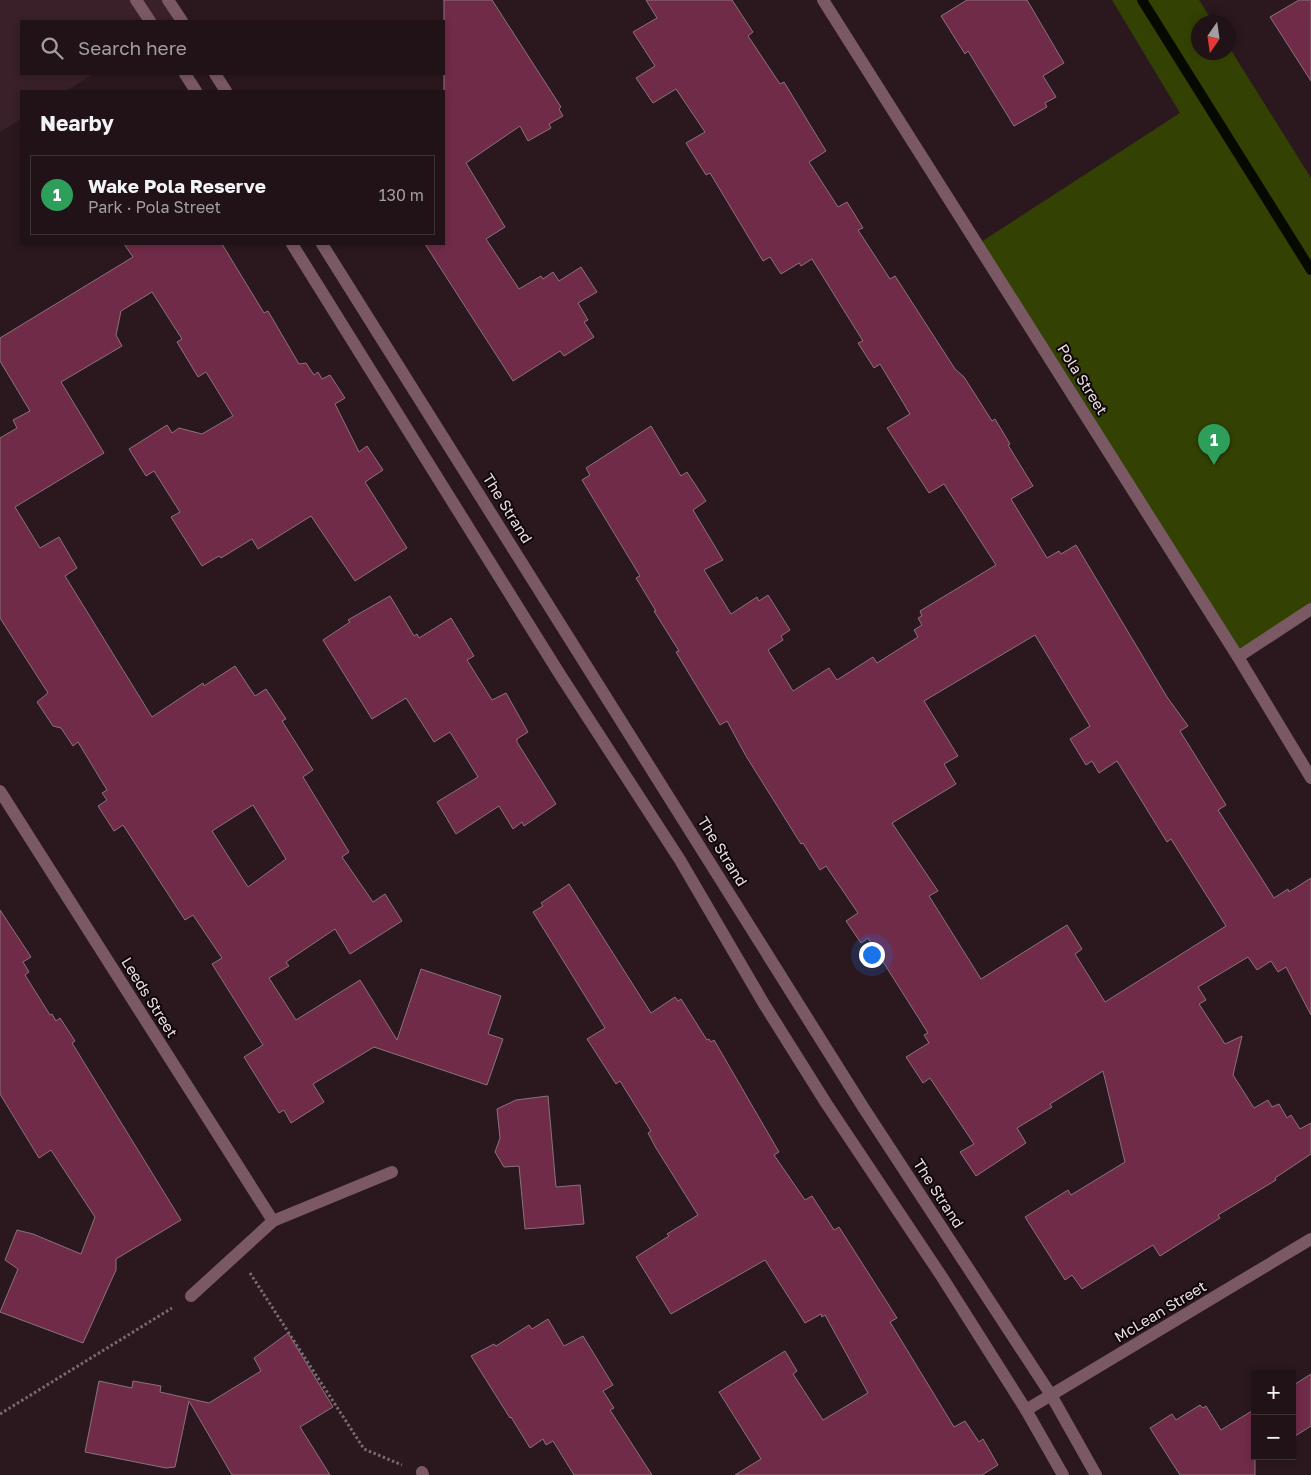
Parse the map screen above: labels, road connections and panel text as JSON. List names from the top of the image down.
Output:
{
  "streets": {
    "street": [
      "Pola Street",
      "The Strand",
      "Leeds Street",
      "McLean Street"
    ]
  },
  "crossings": [
    ["The Strand", "McLean Street"]
  ],
  "north": "bottom",
  "page": {
    "search": "Search here",
    "heading": "Nearby",
    "list": [
      {
        "mark": "1",
        "name": "Wake Pola Reserve",
        "note": "Park · Pola Street",
        "value": "130 m"
      }
    ],
    "pins": "1",
    "map_buttons": ["+", "−"]
  }
}
